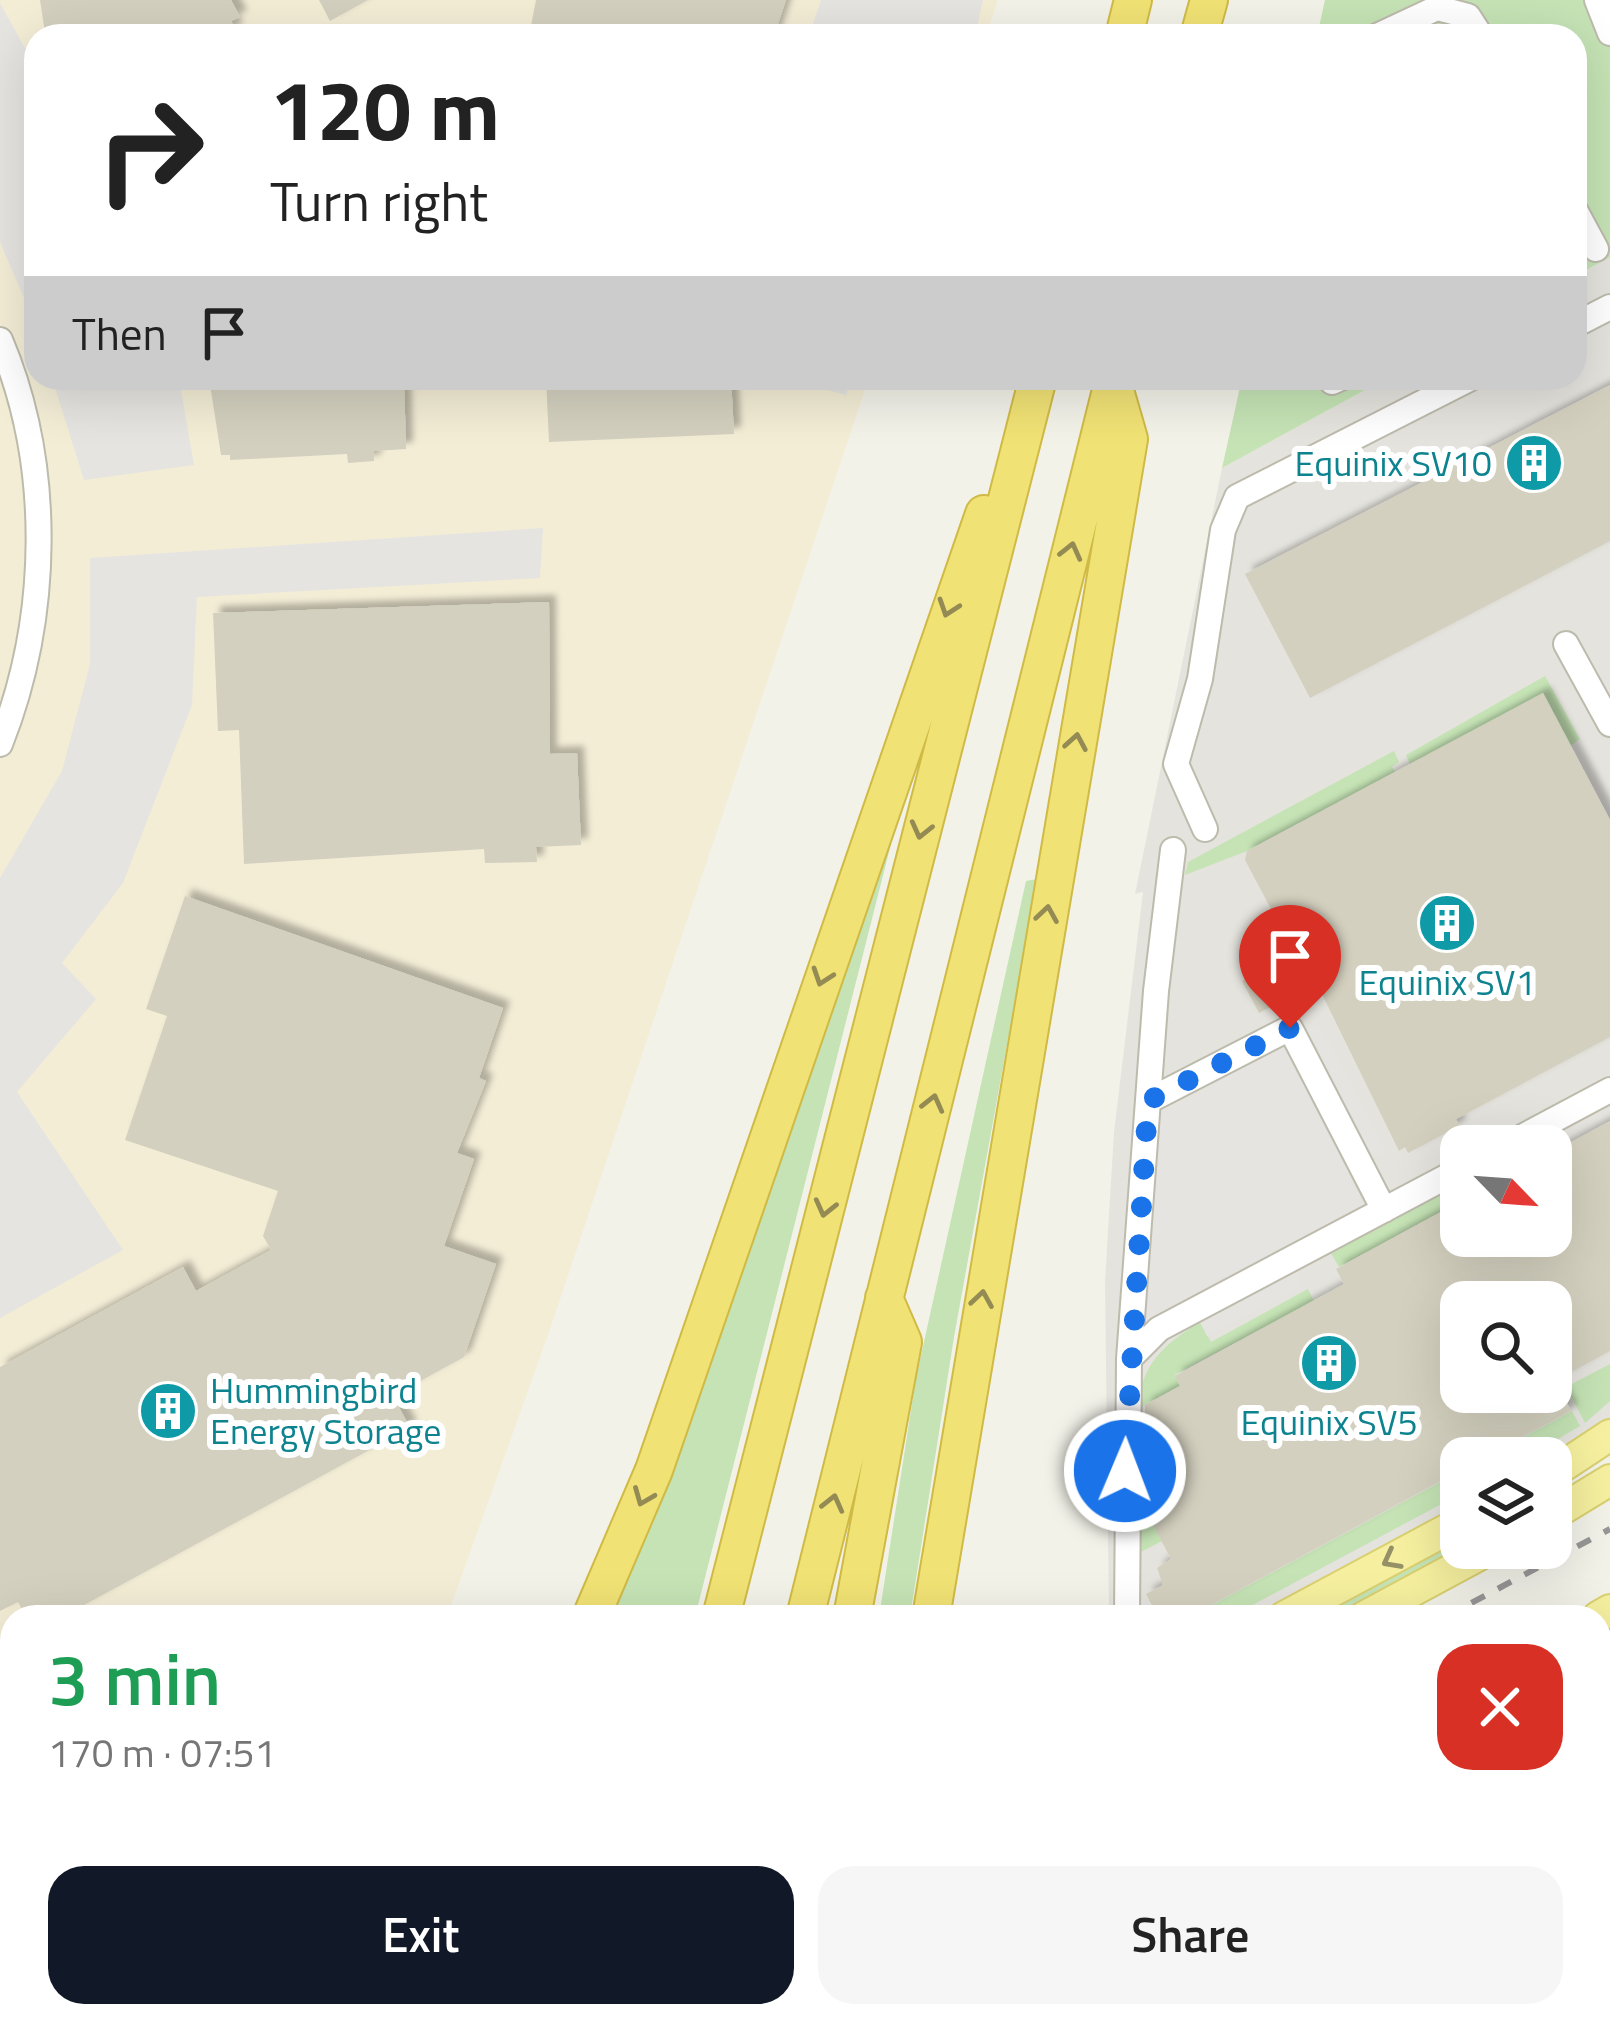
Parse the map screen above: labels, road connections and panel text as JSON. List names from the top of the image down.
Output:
{
  "places": {
    "building": [
      "Equinix SV10",
      "Equinix SV1",
      "Equinix SV5",
      "Hummingbird Energy Storage"
    ]
  },
  "north": "bottom right",
  "page": {
    "turn": ["120 m", "Turn right"],
    "then": "Then",
    "heading": ["3 min", "170 m · 07:51"],
    "buttons": ["Exit", "Share"]
  }
}
